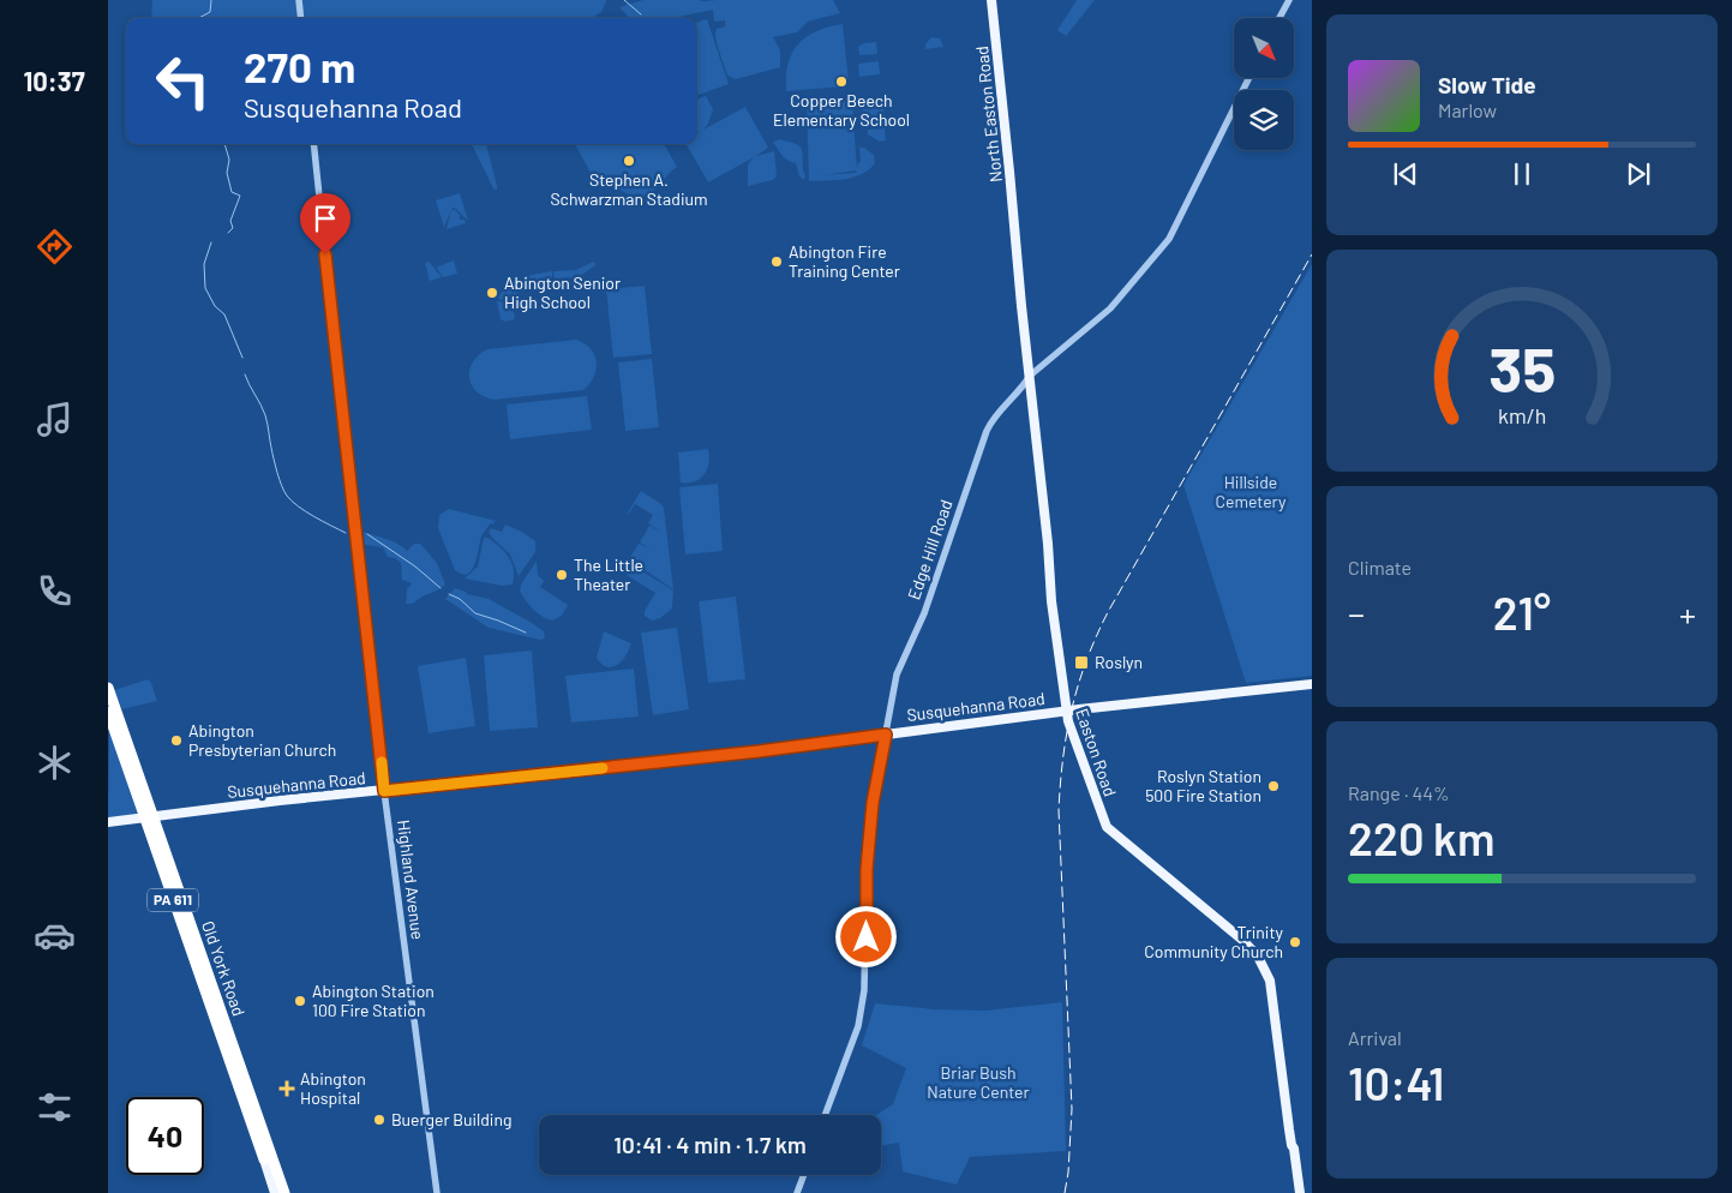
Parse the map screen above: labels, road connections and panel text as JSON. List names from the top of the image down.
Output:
{
  "streets": {
    "highway": ["PA 611", "Old York Road"],
    "main road": ["North Easton Road", "Susquehanna Road", "Easton Road"],
    "street": ["Edge Hill Road", "Highland Avenue"]
  },
  "crossings": [
    ["North Easton Road", "Easton Road"],
    ["Edge Hill Road", "Susquehanna Road"],
    ["Edge Hill Road", "Easton Road"],
    ["Susquehanna Road", "Easton Road"],
    ["Susquehanna Road", "Highland Avenue"],
    ["Susquehanna Road", "Old York Road"]
  ],
  "parks": ["Hillside Cemetery", "Briar Bush Nature Center"],
  "places": {
    "other": [
      "Copper Beech Elementary School",
      "Stephen A. Schwarzman Stadium",
      "Abington Fire Training Center",
      "Abington Senior High School",
      "The Little Theater",
      "Abington Presbyterian Church",
      "Roslyn Station 500 Fire Station",
      "Trinity Community Church",
      "Abington Station 100 Fire Station",
      "Buerger Building"
    ],
    "transit": ["Roslyn"],
    "health": ["Abington Hospital"]
  },
  "north": "bottom right",
  "page": {
    "tabs": "10:37",
    "turn": ["270 m", "Susquehanna Road"],
    "song": ["Slow Tide", "Marlow"],
    "tile": [
      "Climate",
      ["Range · 44%", "220 km"],
      ["Arrival", "10:41"]
    ],
    "heat": ["−", "21°", "+"],
    "limit": "40",
    "trip": "10:41 · 4 min · 1.7 km",
    "gauge": ["35", "km/h"]
  }
}
